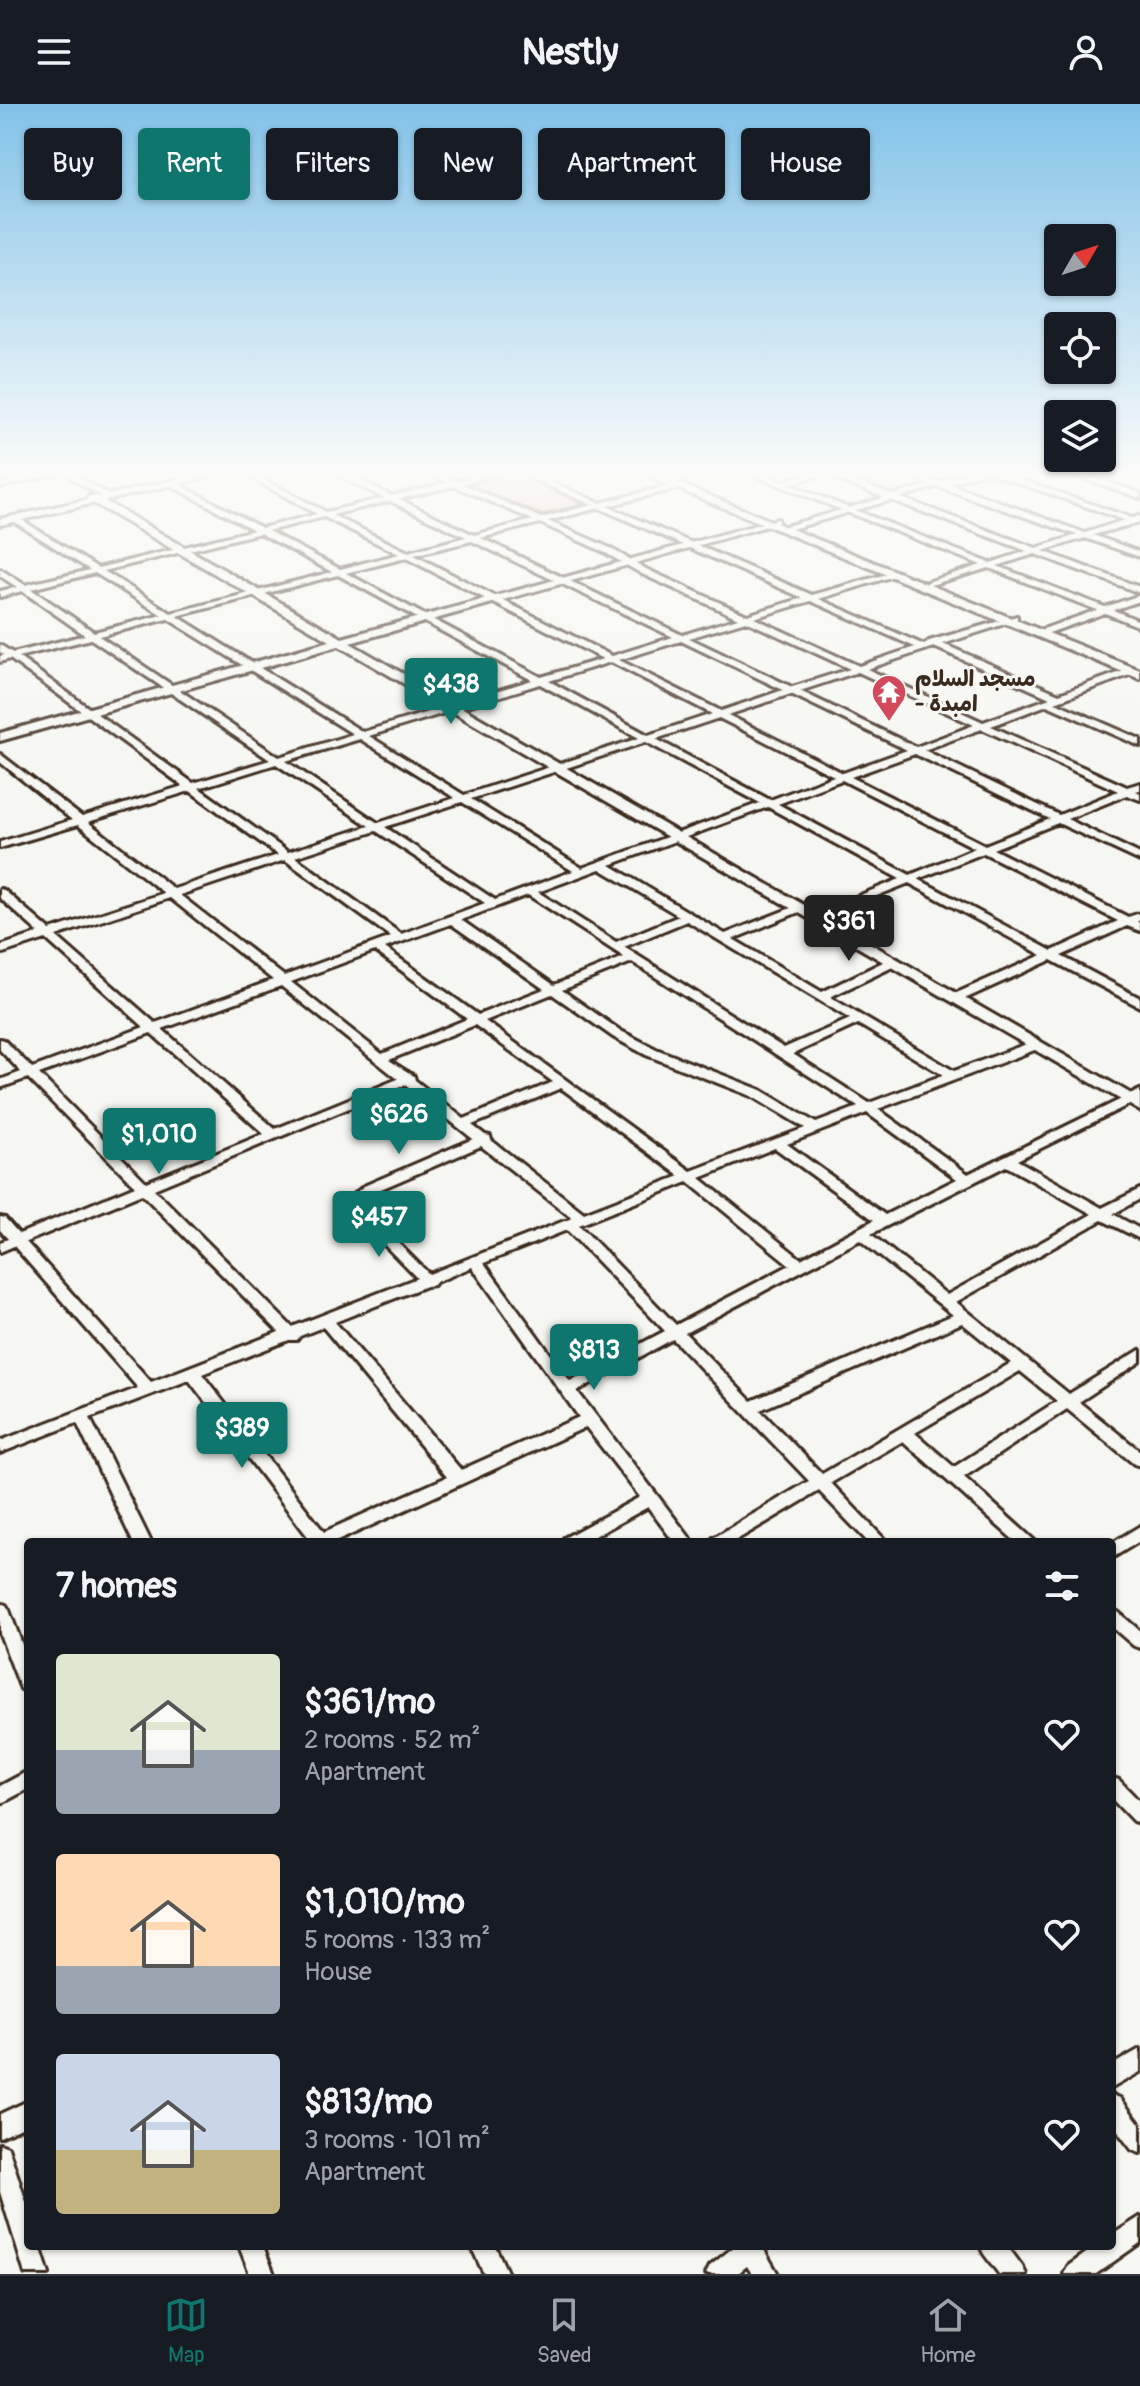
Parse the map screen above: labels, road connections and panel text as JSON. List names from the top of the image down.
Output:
{
  "places": {
    "temple": ["مسجد السلام - امبدة"]
  },
  "north": "top right",
  "page": {
    "header": "Nestly",
    "chip": [
      "Buy",
      "Rent",
      "Filters",
      "New",
      "Apartment",
      "House"
    ],
    "price": [
      "$438",
      "$361",
      "$626",
      "$1,010",
      "$457",
      "$813",
      "$389"
    ],
    "heading": "7 homes",
    "list": [
      {
        "name": "$361/mo",
        "note": "2 rooms · 52 m² · Apartment"
      },
      {
        "name": "$1,010/mo",
        "note": "5 rooms · 133 m² · House"
      },
      {
        "name": "$813/mo",
        "note": "3 rooms · 101 m² · Apartment"
      }
    ],
    "tabs": ["Map", "Saved", "Home"]
  }
}
